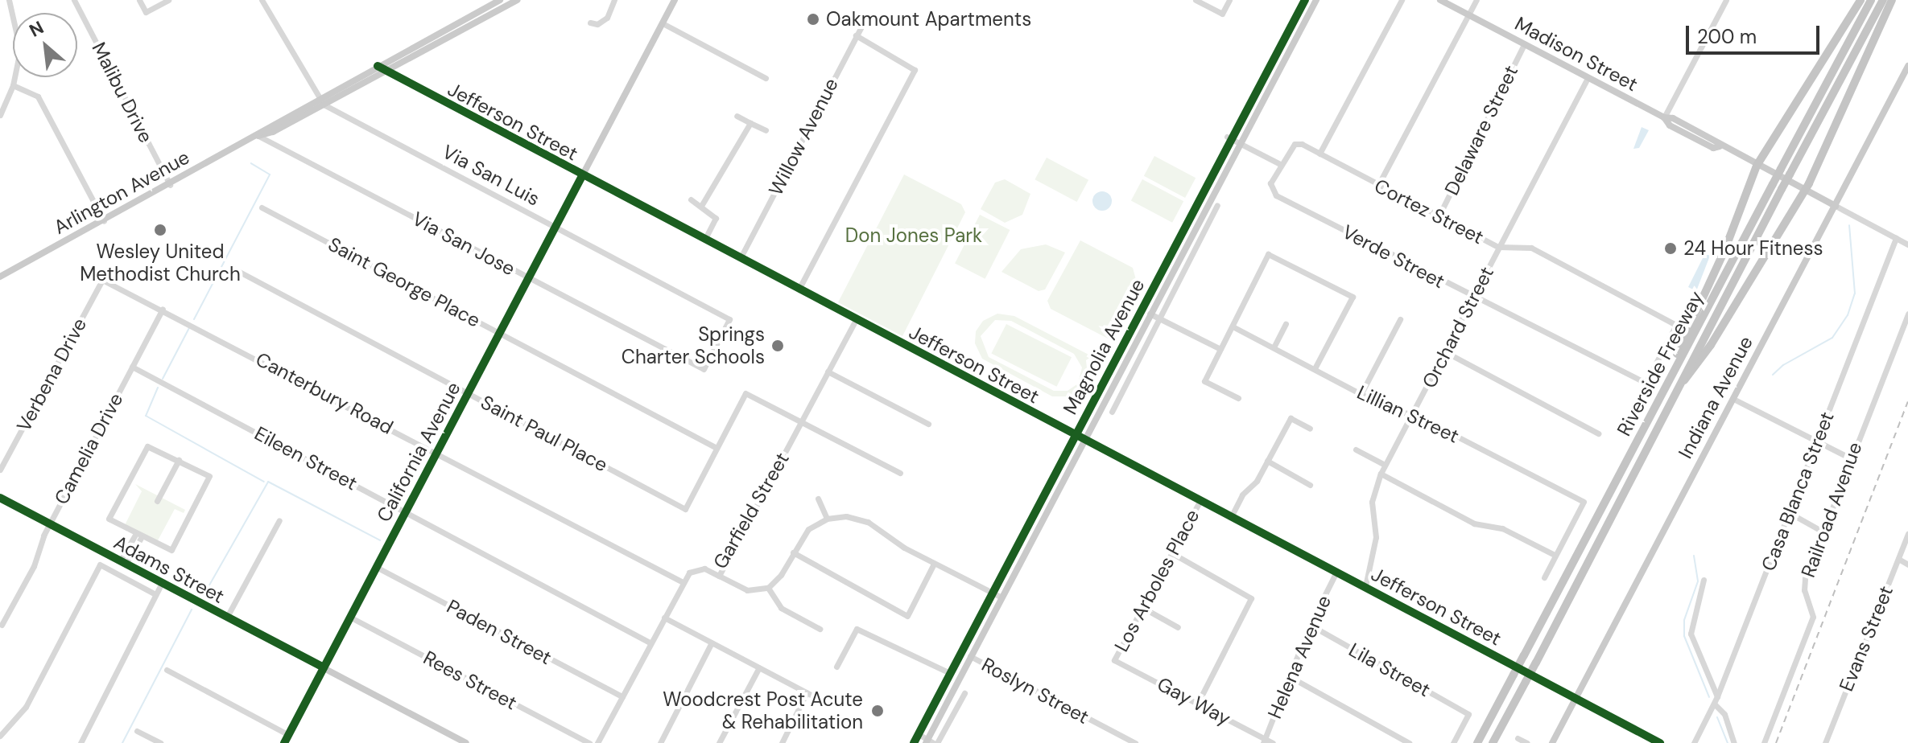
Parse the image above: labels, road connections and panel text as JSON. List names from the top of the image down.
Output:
{
  "streets": {
    "highway": ["Riverside Freeway"],
    "main road": [
      "Madison Street",
      "Arlington Avenue",
      "Magnolia Avenue",
      "Indiana Avenue",
      "California Avenue",
      "Adams Street"
    ],
    "street": [
      "Malibu Drive",
      "Jefferson Street",
      "Delaware Street",
      "Willow Avenue",
      "Via San Luis",
      "Cortez Street",
      "Via San Jose",
      "Verde Street",
      "Saint George Place",
      "Orchard Street",
      "Verbena Drive",
      "Canterbury Road",
      "Lillian Street",
      "Saint Paul Place",
      "Camelia Drive",
      "Eileen Street",
      "Casa Blanca Street",
      "Railroad Avenue",
      "Garfield Street",
      "Los Arboles Place",
      "Paden Street",
      "Evans Street",
      "Helena Avenue",
      "Lila Street",
      "Rees Street",
      "Roslyn Street",
      "Gay Way"
    ]
  },
  "crossings": [
    ["Madison Street", "Delaware Street"],
    ["Madison Street", "Orchard Street"],
    ["Madison Street", "Indiana Avenue"],
    ["Madison Street", "Casa Blanca Street"],
    ["Malibu Drive", "Arlington Avenue"],
    ["Jefferson Street", "Willow Avenue"],
    ["Jefferson Street", "Arlington Avenue"],
    ["Jefferson Street", "Orchard Street"],
    ["Jefferson Street", "Magnolia Avenue"],
    ["Jefferson Street", "Indiana Avenue"],
    ["Jefferson Street", "California Avenue"],
    ["Jefferson Street", "Garfield Street"],
    ["Jefferson Street", "Los Arboles Place"],
    ["Jefferson Street", "Helena Avenue"],
    ["Delaware Street", "Cortez Street"],
    ["Via San Luis", "Arlington Avenue"],
    ["Via San Luis", "Via San Jose"],
    ["Via San Luis", "California Avenue"],
    ["Arlington Avenue", "Via San Jose"],
    ["Cortez Street", "Verde Street"],
    ["Cortez Street", "Orchard Street"],
    ["Via San Jose", "California Avenue"],
    ["Verde Street", "Orchard Street"],
    ["Saint George Place", "Saint Paul Place"],
    ["Saint George Place", "California Avenue"],
    ["Orchard Street", "Lillian Street"],
    ["Magnolia Avenue", "Roslyn Street"],
    ["Verbena Drive", "Canterbury Road"],
    ["Canterbury Road", "Camelia Drive"],
    ["Canterbury Road", "California Avenue"],
    ["Canterbury Road", "Garfield Street"],
    ["Saint Paul Place", "California Avenue"],
    ["Camelia Drive", "Eileen Street"],
    ["Camelia Drive", "Adams Street"],
    ["California Avenue", "Eileen Street"],
    ["California Avenue", "Adams Street"],
    ["California Avenue", "Paden Street"],
    ["California Avenue", "Rees Street"],
    ["Los Arboles Place", "Gay Way"],
    ["Helena Avenue", "Lila Street"],
    ["Helena Avenue", "Gay Way"]
  ],
  "parks": ["Don Jones Park"],
  "places": [
    "Oakmount Apartments",
    "Wesley United Methodist Church",
    "24 Hour Fitness",
    "Springs Charter Schools",
    "Woodcrest Post Acute & Rehabilitation"
  ],
  "scale_bar": "200 m",
  "north": "top left"
}
